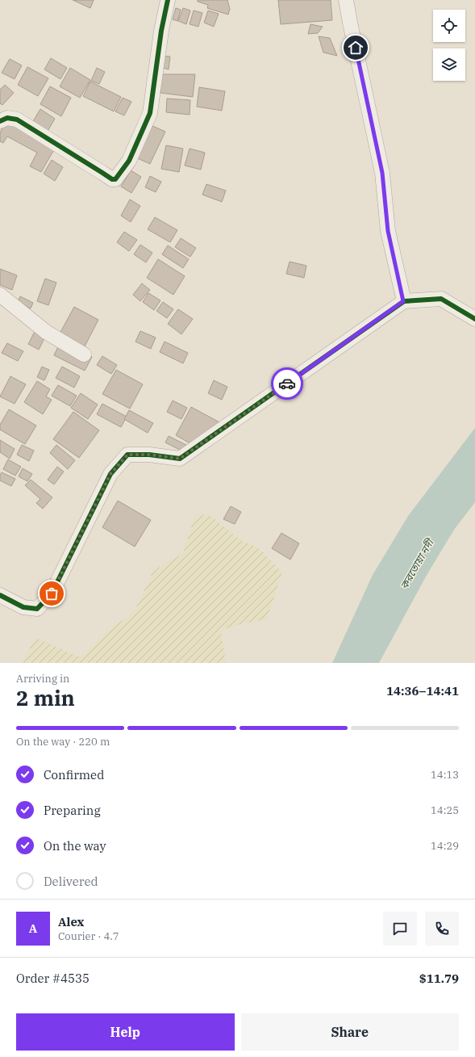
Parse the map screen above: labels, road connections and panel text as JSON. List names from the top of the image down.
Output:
{
  "water": ["করতোয়া নদী"],
  "page": {
    "heading": ["2 min", "Arriving in", "14:36–14:41"],
    "panel": [
      "Alex",
      "Courier · 4.7",
      "Order #4535",
      "$11.79"
    ],
    "bar": "On the way · 220 m",
    "list": [
      ["Confirmed", "14:13"],
      ["Preparing", "14:25"],
      ["On the way", "14:29"],
      "Delivered"
    ],
    "round": "A",
    "buttons": ["Help", "Share"]
  }
}
